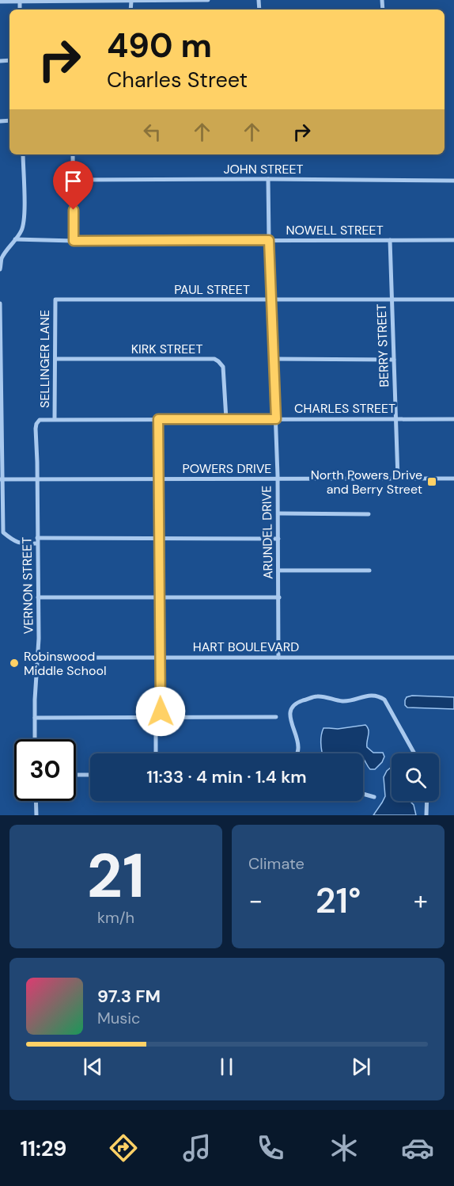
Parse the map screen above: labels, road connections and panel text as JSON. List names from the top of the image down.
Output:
{
  "streets": {
    "street": [
      "JOHN STREET",
      "NOWELL STREET",
      "PAUL STREET",
      "BERRY STREET",
      "KIRK STREET",
      "SELLINGER LANE",
      "CHARLES STREET",
      "POWERS DRIVE",
      "ARUNDEL DRIVE",
      "VERNON STREET",
      "HART BOULEVARD"
    ]
  },
  "crossings": [
    ["JOHN STREET", "ARUNDEL DRIVE"],
    ["NOWELL STREET", "BERRY STREET"],
    ["NOWELL STREET", "ARUNDEL DRIVE"],
    ["PAUL STREET", "BERRY STREET"],
    ["PAUL STREET", "SELLINGER LANE"],
    ["PAUL STREET", "ARUNDEL DRIVE"],
    ["BERRY STREET", "CHARLES STREET"],
    ["BERRY STREET", "POWERS DRIVE"],
    ["KIRK STREET", "SELLINGER LANE"],
    ["KIRK STREET", "CHARLES STREET"],
    ["SELLINGER LANE", "CHARLES STREET"],
    ["CHARLES STREET", "ARUNDEL DRIVE"],
    ["CHARLES STREET", "VERNON STREET"],
    ["POWERS DRIVE", "ARUNDEL DRIVE"],
    ["POWERS DRIVE", "VERNON STREET"],
    ["ARUNDEL DRIVE", "HART BOULEVARD"],
    ["VERNON STREET", "HART BOULEVARD"]
  ],
  "places": {
    "transit": ["North Powers Drive and Berry Street"],
    "other": ["Robinswood Middle School"]
  },
  "page": {
    "turn": ["490 m", "Charles Street"],
    "limit": "30",
    "trip": "11:33 · 4 min · 1.4 km",
    "tile": [
      ["21", "km/h"],
      "Climate"
    ],
    "heat": ["−", "21°", "+"],
    "song": ["97.3 FM", "Music"],
    "tabs": "11:29"
  }
}
